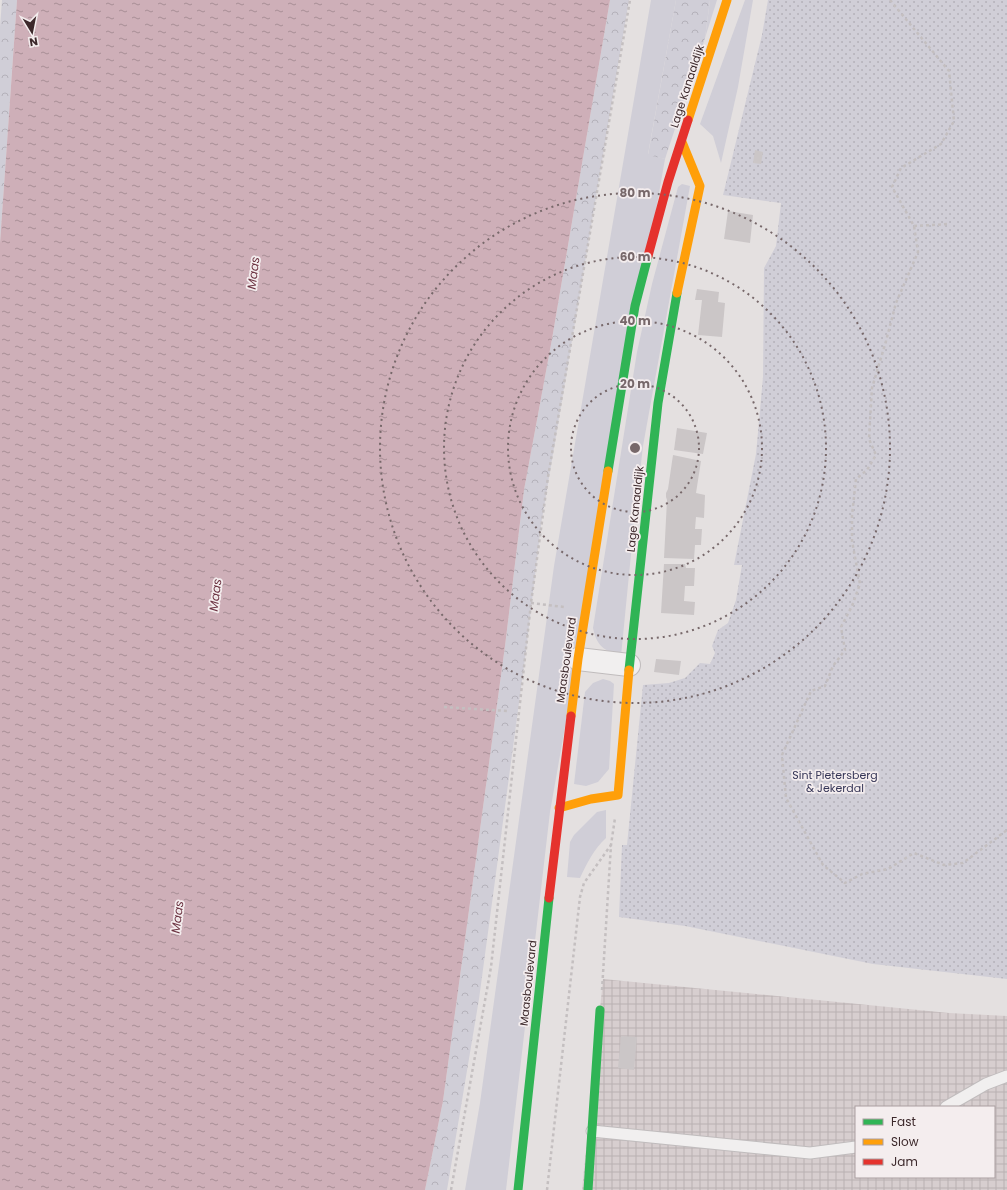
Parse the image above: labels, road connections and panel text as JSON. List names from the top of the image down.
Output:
{
  "streets": {
    "street": ["Lage Kanaaldijk", "Maasboulevard"]
  },
  "crossings": [
    ["Lage Kanaaldijk", "Maasboulevard"]
  ],
  "water": ["Maas"],
  "parks": ["Sint Pietersberg & Jekerdal"],
  "legend": ["Fast", "Slow", "Jam"],
  "north": "bottom",
  "rings": [
    "80 m",
    "60 m",
    "40 m",
    "20 m"
  ]
}
